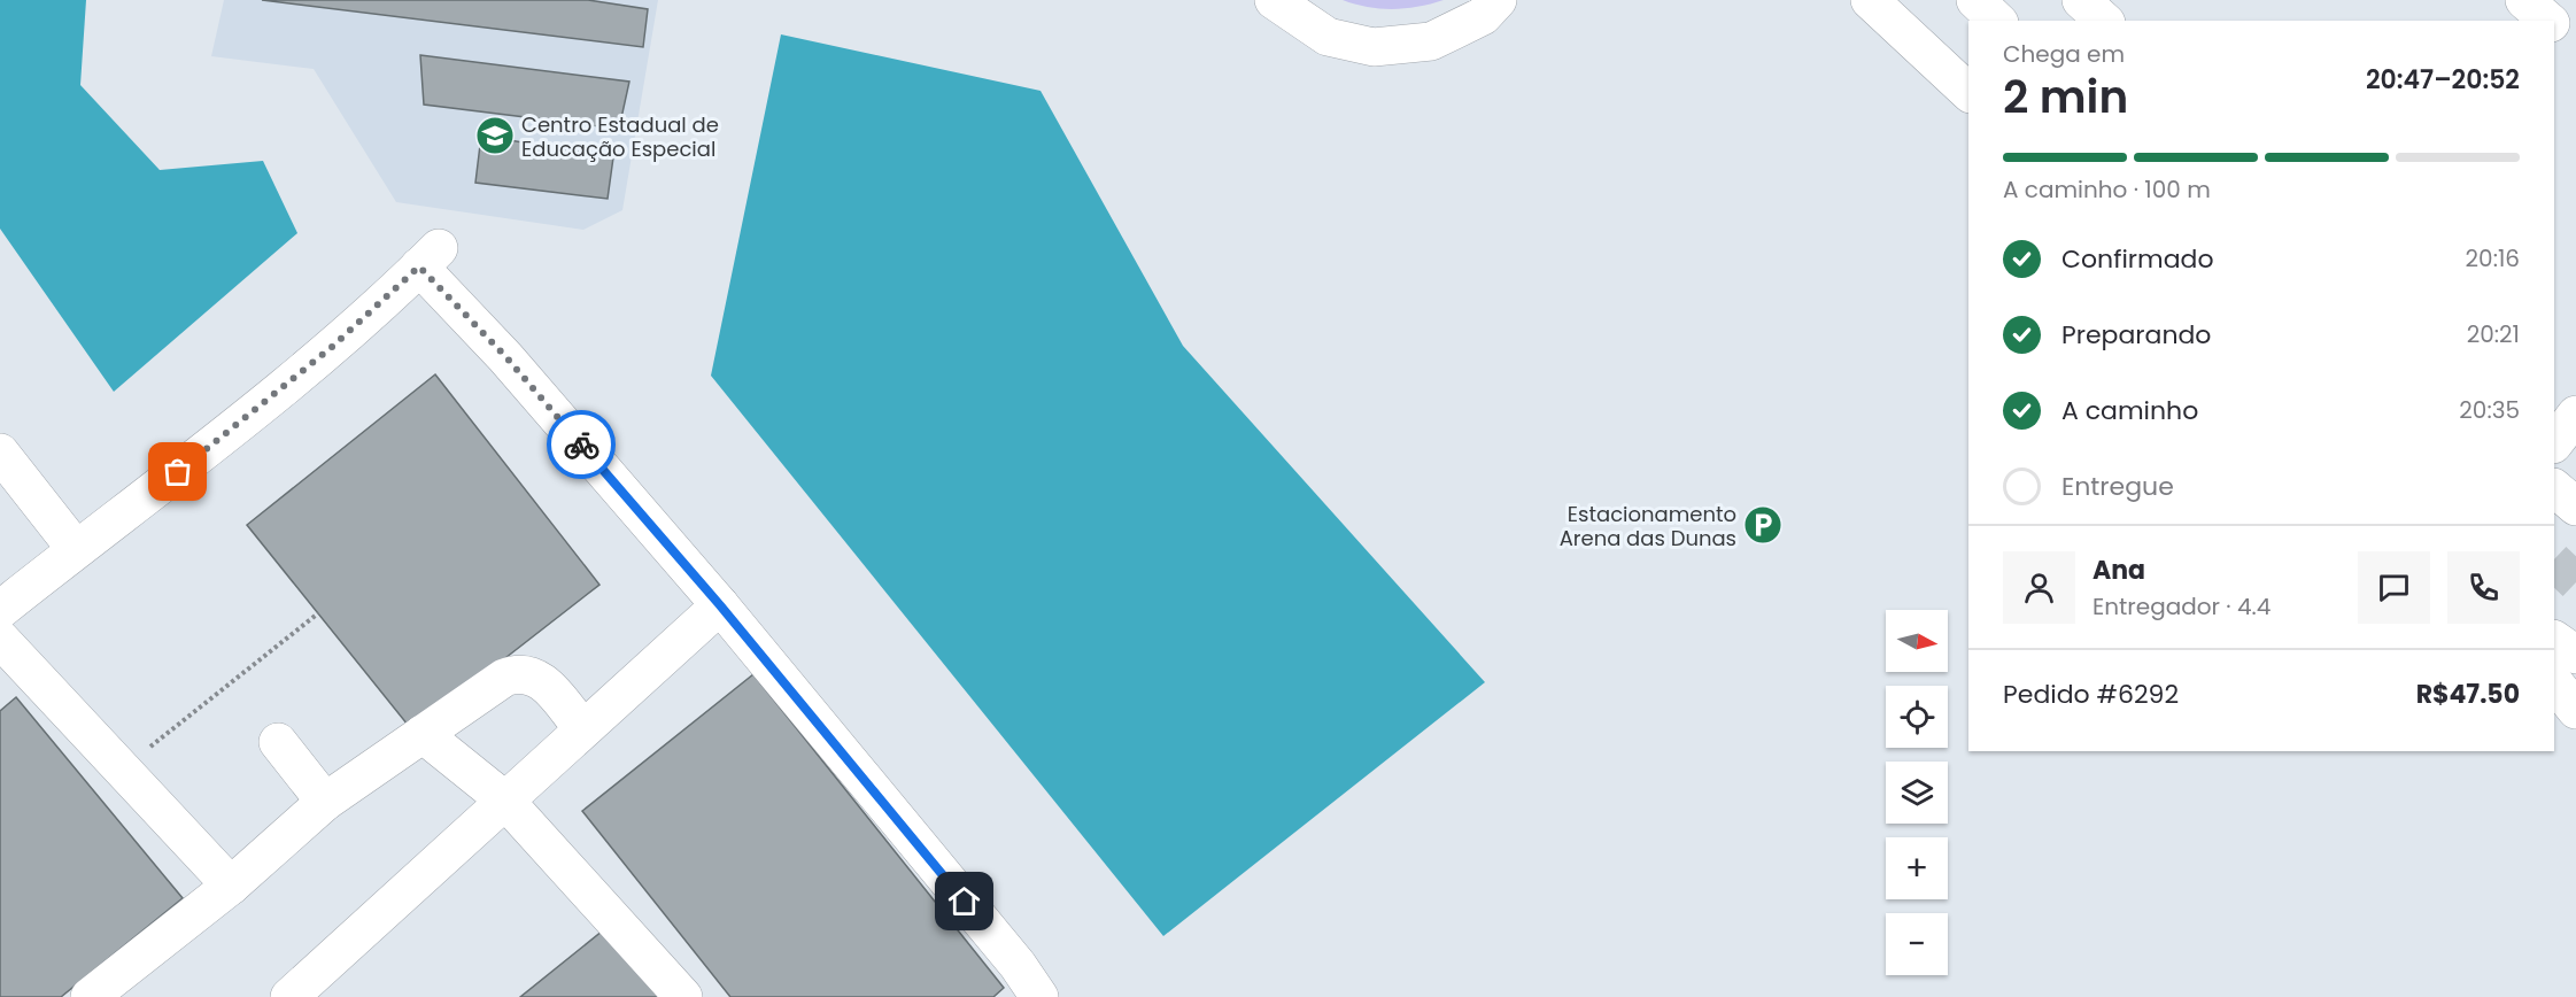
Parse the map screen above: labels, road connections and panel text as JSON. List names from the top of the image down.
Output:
{
  "places": {
    "school or university": ["Centro Estadual de Educação Especial"],
    "parking": ["Estacionamento Arena das Dunas"]
  },
  "north": "right",
  "page": {
    "heading": ["2 min", "Chega em", "20:47–20:52"],
    "panel": [
      "Ana",
      "Entregador · 4.4",
      "Pedido #6292",
      "R$47.50"
    ],
    "bar": "A caminho · 100 m",
    "list": [
      ["Confirmado", "20:16"],
      ["Preparando", "20:21"],
      ["A caminho", "20:35"],
      "Entregue"
    ],
    "map_buttons": ["+", "−"]
  }
}
